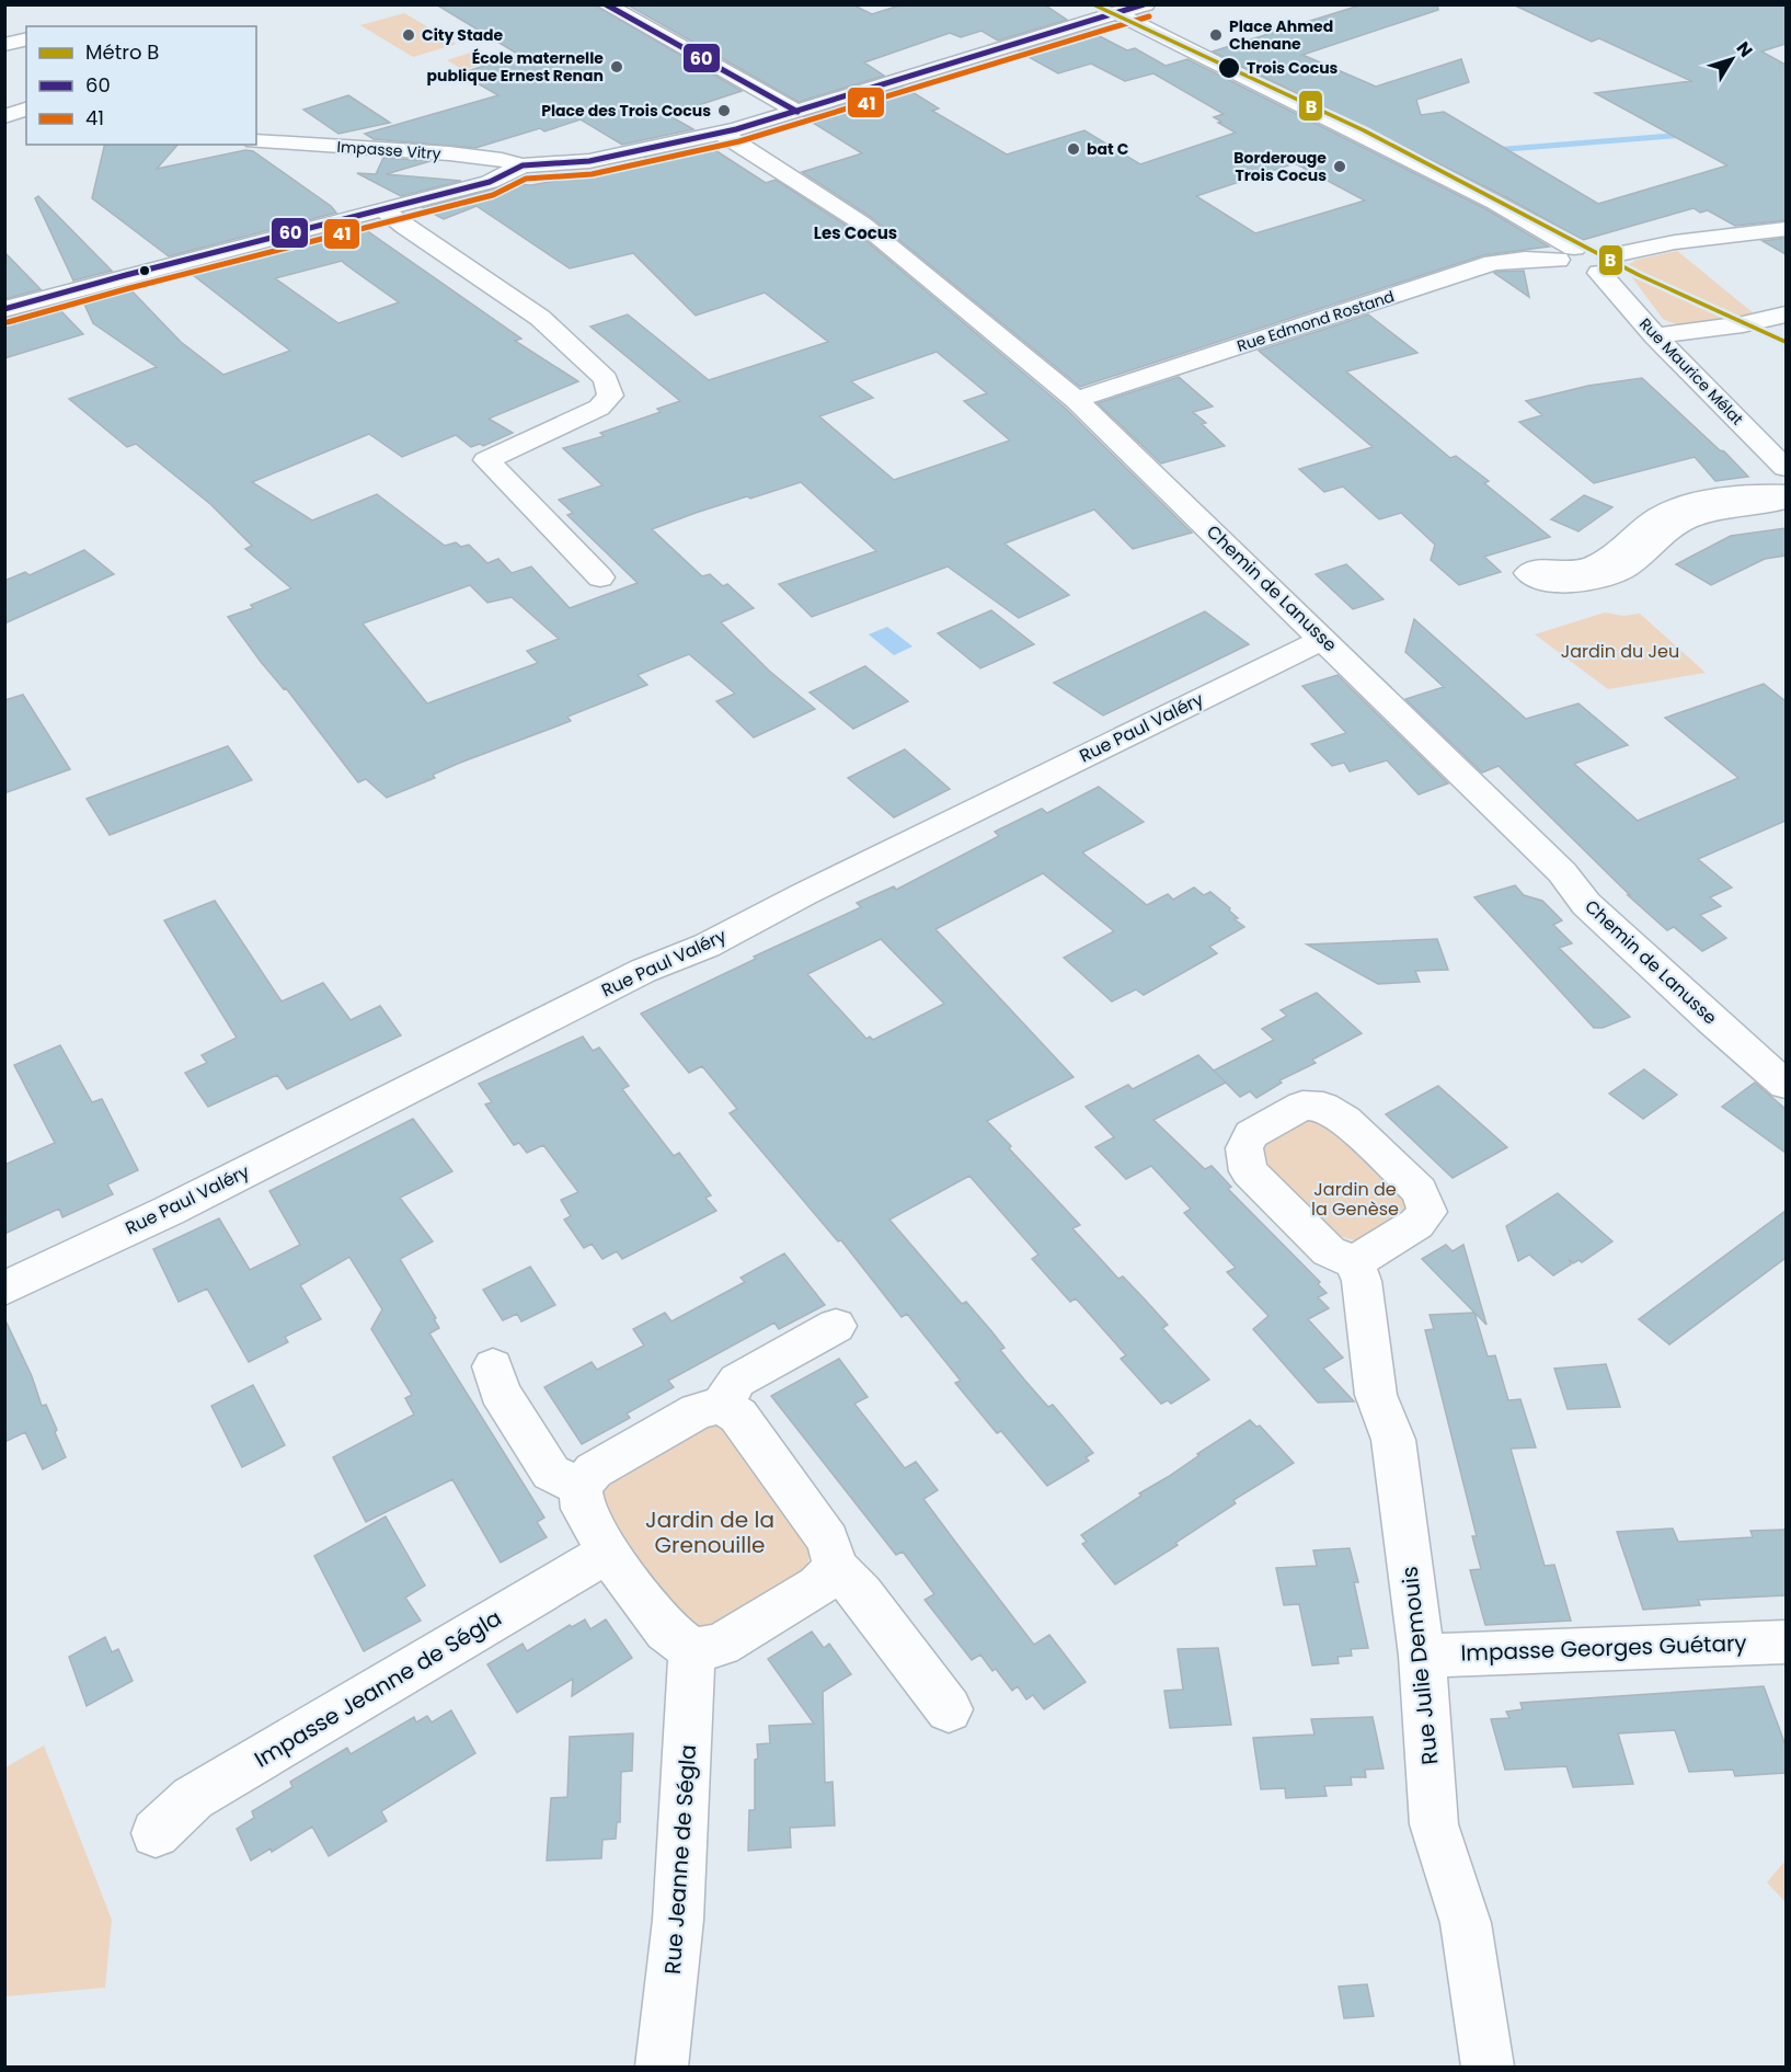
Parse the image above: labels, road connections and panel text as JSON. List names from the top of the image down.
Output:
{
  "streets": {
    "street": [
      "Impasse Vitry",
      "Rue Edmond Rostand",
      "Rue Maurice Mélat",
      "Chemin de Lanusse",
      "Rue Paul Valéry",
      "Impasse Georges Guétary",
      "Rue Julie Demouis",
      "Impasse Jeanne de Ségla",
      "Rue Jeanne de Ségla"
    ]
  },
  "crossings": [
    ["Rue Edmond Rostand", "Chemin de Lanusse"],
    ["Chemin de Lanusse", "Rue Paul Valéry"],
    ["Impasse Georges Guétary", "Rue Julie Demouis"],
    ["Impasse Jeanne de Ségla", "Rue Jeanne de Ségla"]
  ],
  "districts": ["Les Cocus"],
  "parks": ["Jardin du Jeu", "Jardin de la Genèse", "Jardin de la Grenouille"],
  "places": [
    "City Stade",
    "Place Ahmed Chenane",
    "École maternelle publique Ernest Renan",
    "Trois Cocus",
    "Place des Trois Cocus",
    "bat C",
    "Borderouge Trois Cocus"
  ],
  "lines": ["metro line B", "transit line 60", "transit line 41"],
  "legend": ["Métro B", "60", "41"],
  "north": "top right"
}
